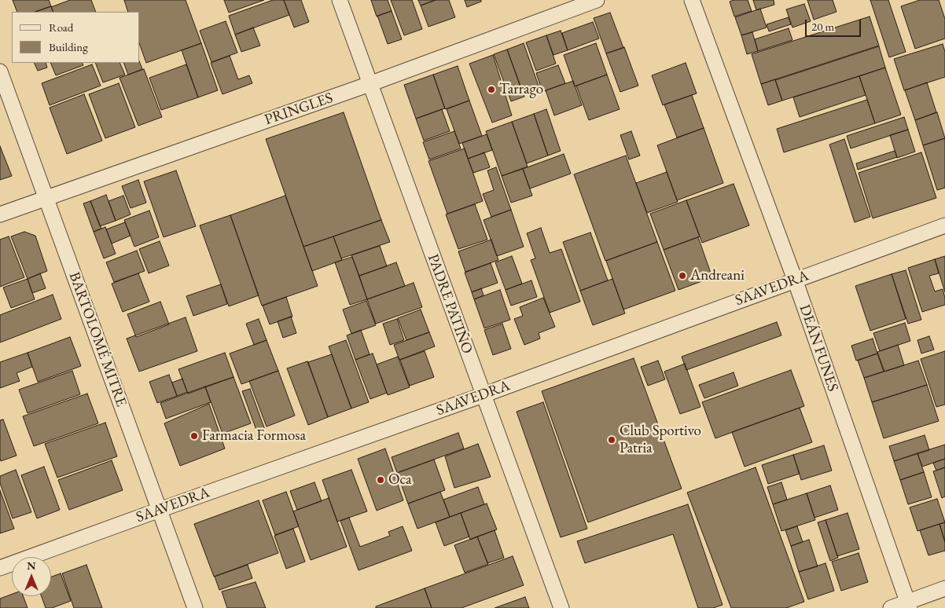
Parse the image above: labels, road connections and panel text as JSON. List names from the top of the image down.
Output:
{
  "streets": {
    "street": [
      "PRINGLES",
      "SAAVEDRA",
      "PADRE PATIÑO",
      "BARTOLOMÉ MITRE",
      "DEÁN FUNES"
    ]
  },
  "crossings": [
    ["PRINGLES", "PADRE PATIÑO"],
    ["PRINGLES", "BARTOLOMÉ MITRE"],
    ["SAAVEDRA", "PADRE PATIÑO"],
    ["SAAVEDRA", "BARTOLOMÉ MITRE"],
    ["SAAVEDRA", "DEÁN FUNES"]
  ],
  "places": [
    "Tarrago",
    "Andreani",
    "Farmacia Formosa",
    "Club Sportivo Patria",
    "Oca"
  ],
  "legend": ["Road", "Building"],
  "scale_bar": "20 m",
  "north": "top"
}
